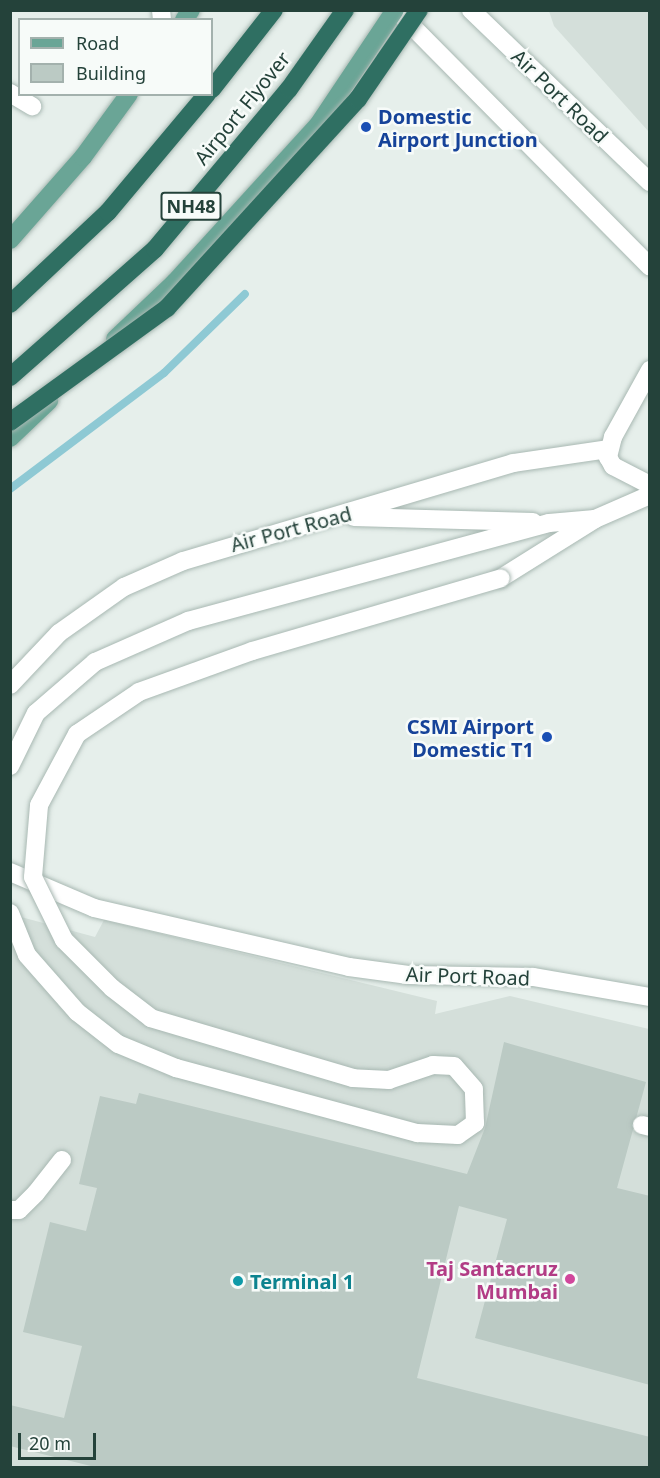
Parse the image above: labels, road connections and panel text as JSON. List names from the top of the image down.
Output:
{
  "streets": {
    "highway": ["Airport Flyover", "NH48"],
    "street": ["Air Port Road"]
  },
  "places": [
    "Domestic Airport Junction",
    "CSMI Airport Domestic T1",
    "Taj Santacruz Mumbai",
    "Terminal 1"
  ],
  "legend": ["Road", "Building"],
  "scale_bar": "20 m"
}
